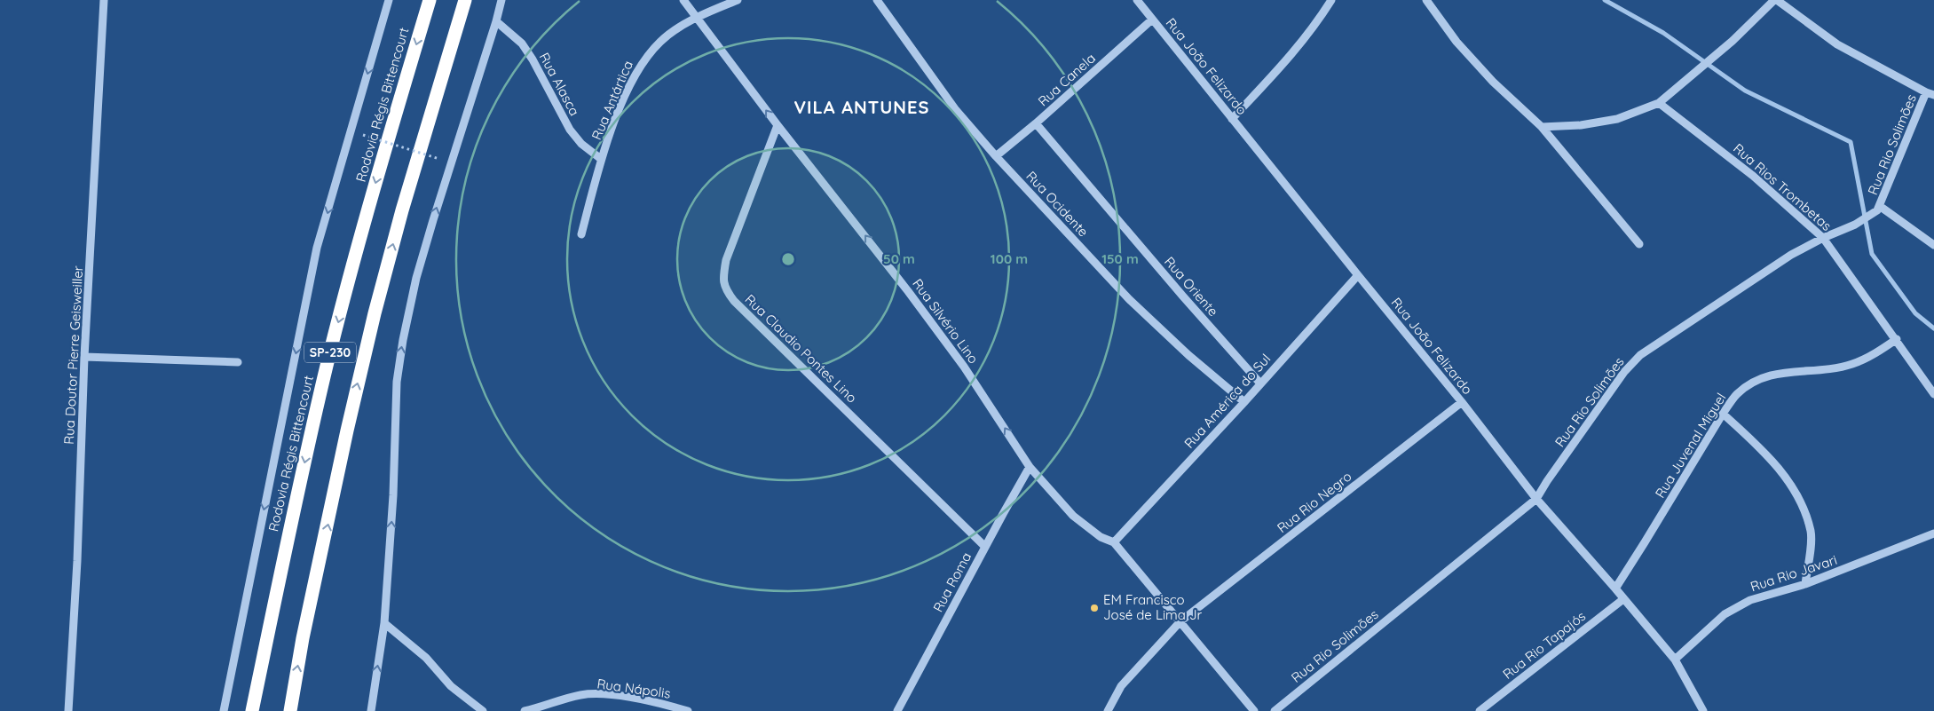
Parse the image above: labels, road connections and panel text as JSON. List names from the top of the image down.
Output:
{
  "streets": {
    "highway": ["Rodovia Régis Bittencourt", "SP-230"],
    "street": [
      "Rua João Felizardo",
      "Rua Canela",
      "Rua Alasca",
      "Rua Antártica",
      "Rua Rio Solimões",
      "Rua Rios Trombetas",
      "Rua Ocidente",
      "Rua Oriente",
      "Rua Silvério Lino",
      "Rua Claudio Pontes Lino",
      "Rua Doutor Pierre Geisweiller",
      "Rua América do Sul",
      "Rua Juvenal Miguel",
      "Rua Rio Negro",
      "Rua Rio Javari",
      "Rua Roma",
      "Rua Rio Tapajós",
      "Rua Nápolis"
    ]
  },
  "crossings": [
    ["Rua João Felizardo", "Rua Canela"],
    ["Rua João Felizardo", "Rua Rio Solimões"],
    ["Rua João Felizardo", "Rua América do Sul"],
    ["Rua João Felizardo", "Rua Juvenal Miguel"],
    ["Rua João Felizardo", "Rua Rio Negro"],
    ["Rua João Felizardo", "Rua Rio Javari"],
    ["Rua João Felizardo", "Rua Rio Tapajós"],
    ["Rua Canela", "Rua Ocidente"],
    ["Rua Canela", "Rua Oriente"],
    ["Rua Alasca", "Rua Antártica"],
    ["Rua Antártica", "Rua Silvério Lino"],
    ["Rua Rio Solimões", "Rua Rios Trombetas"],
    ["Rua Rios Trombetas", "Rua Juvenal Miguel"],
    ["Rua Ocidente", "Rua América do Sul"],
    ["Rua Oriente", "Rua América do Sul"],
    ["Rua Silvério Lino", "Rua Claudio Pontes Lino"],
    ["Rua Silvério Lino", "Rua América do Sul"],
    ["Rua Silvério Lino", "Rua Roma"],
    ["Rua Claudio Pontes Lino", "Rua Roma"]
  ],
  "one_way": ["Rua Silvério Lino"],
  "districts": ["VILA ANTUNES"],
  "places": ["EM Francisco José de Lima Jr"],
  "rings": ["50 m", "100 m", "150 m"]
}
